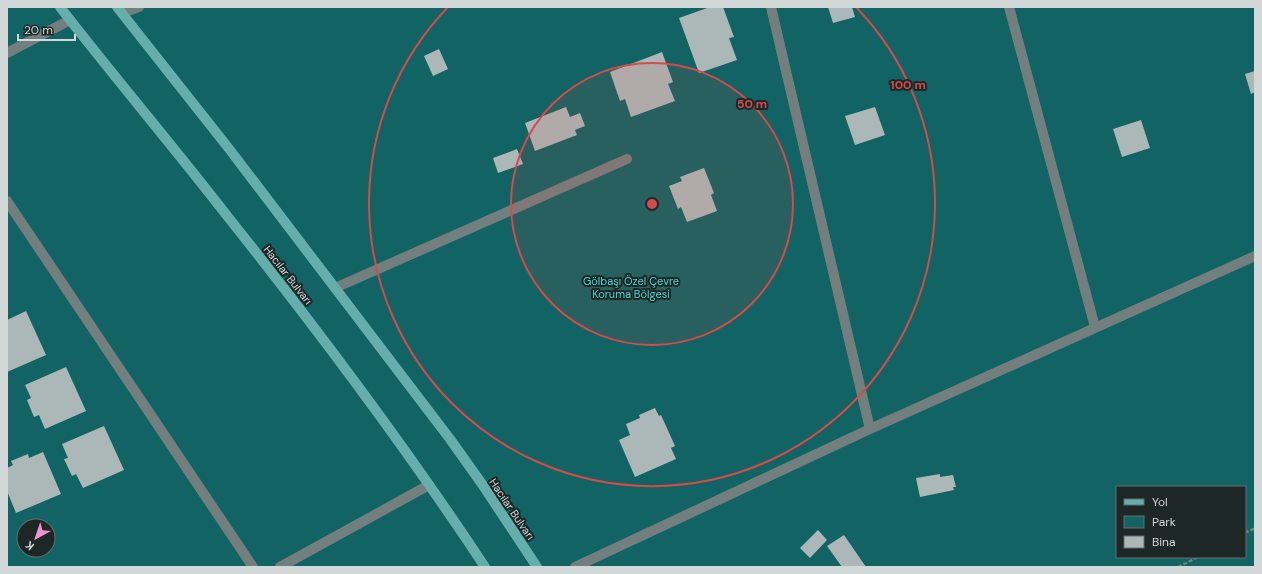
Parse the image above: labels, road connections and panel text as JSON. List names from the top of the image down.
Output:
{
  "streets": {
    "main road": ["Hacılar Bulvarı"]
  },
  "parks": ["Gölbaşı Özel Çevre Koruma Bölgesi"],
  "legend": ["Yol", "Park", "Bina"],
  "scale_bar": "20 m",
  "north": "bottom left",
  "rings": ["100 m", "50 m"]
}
